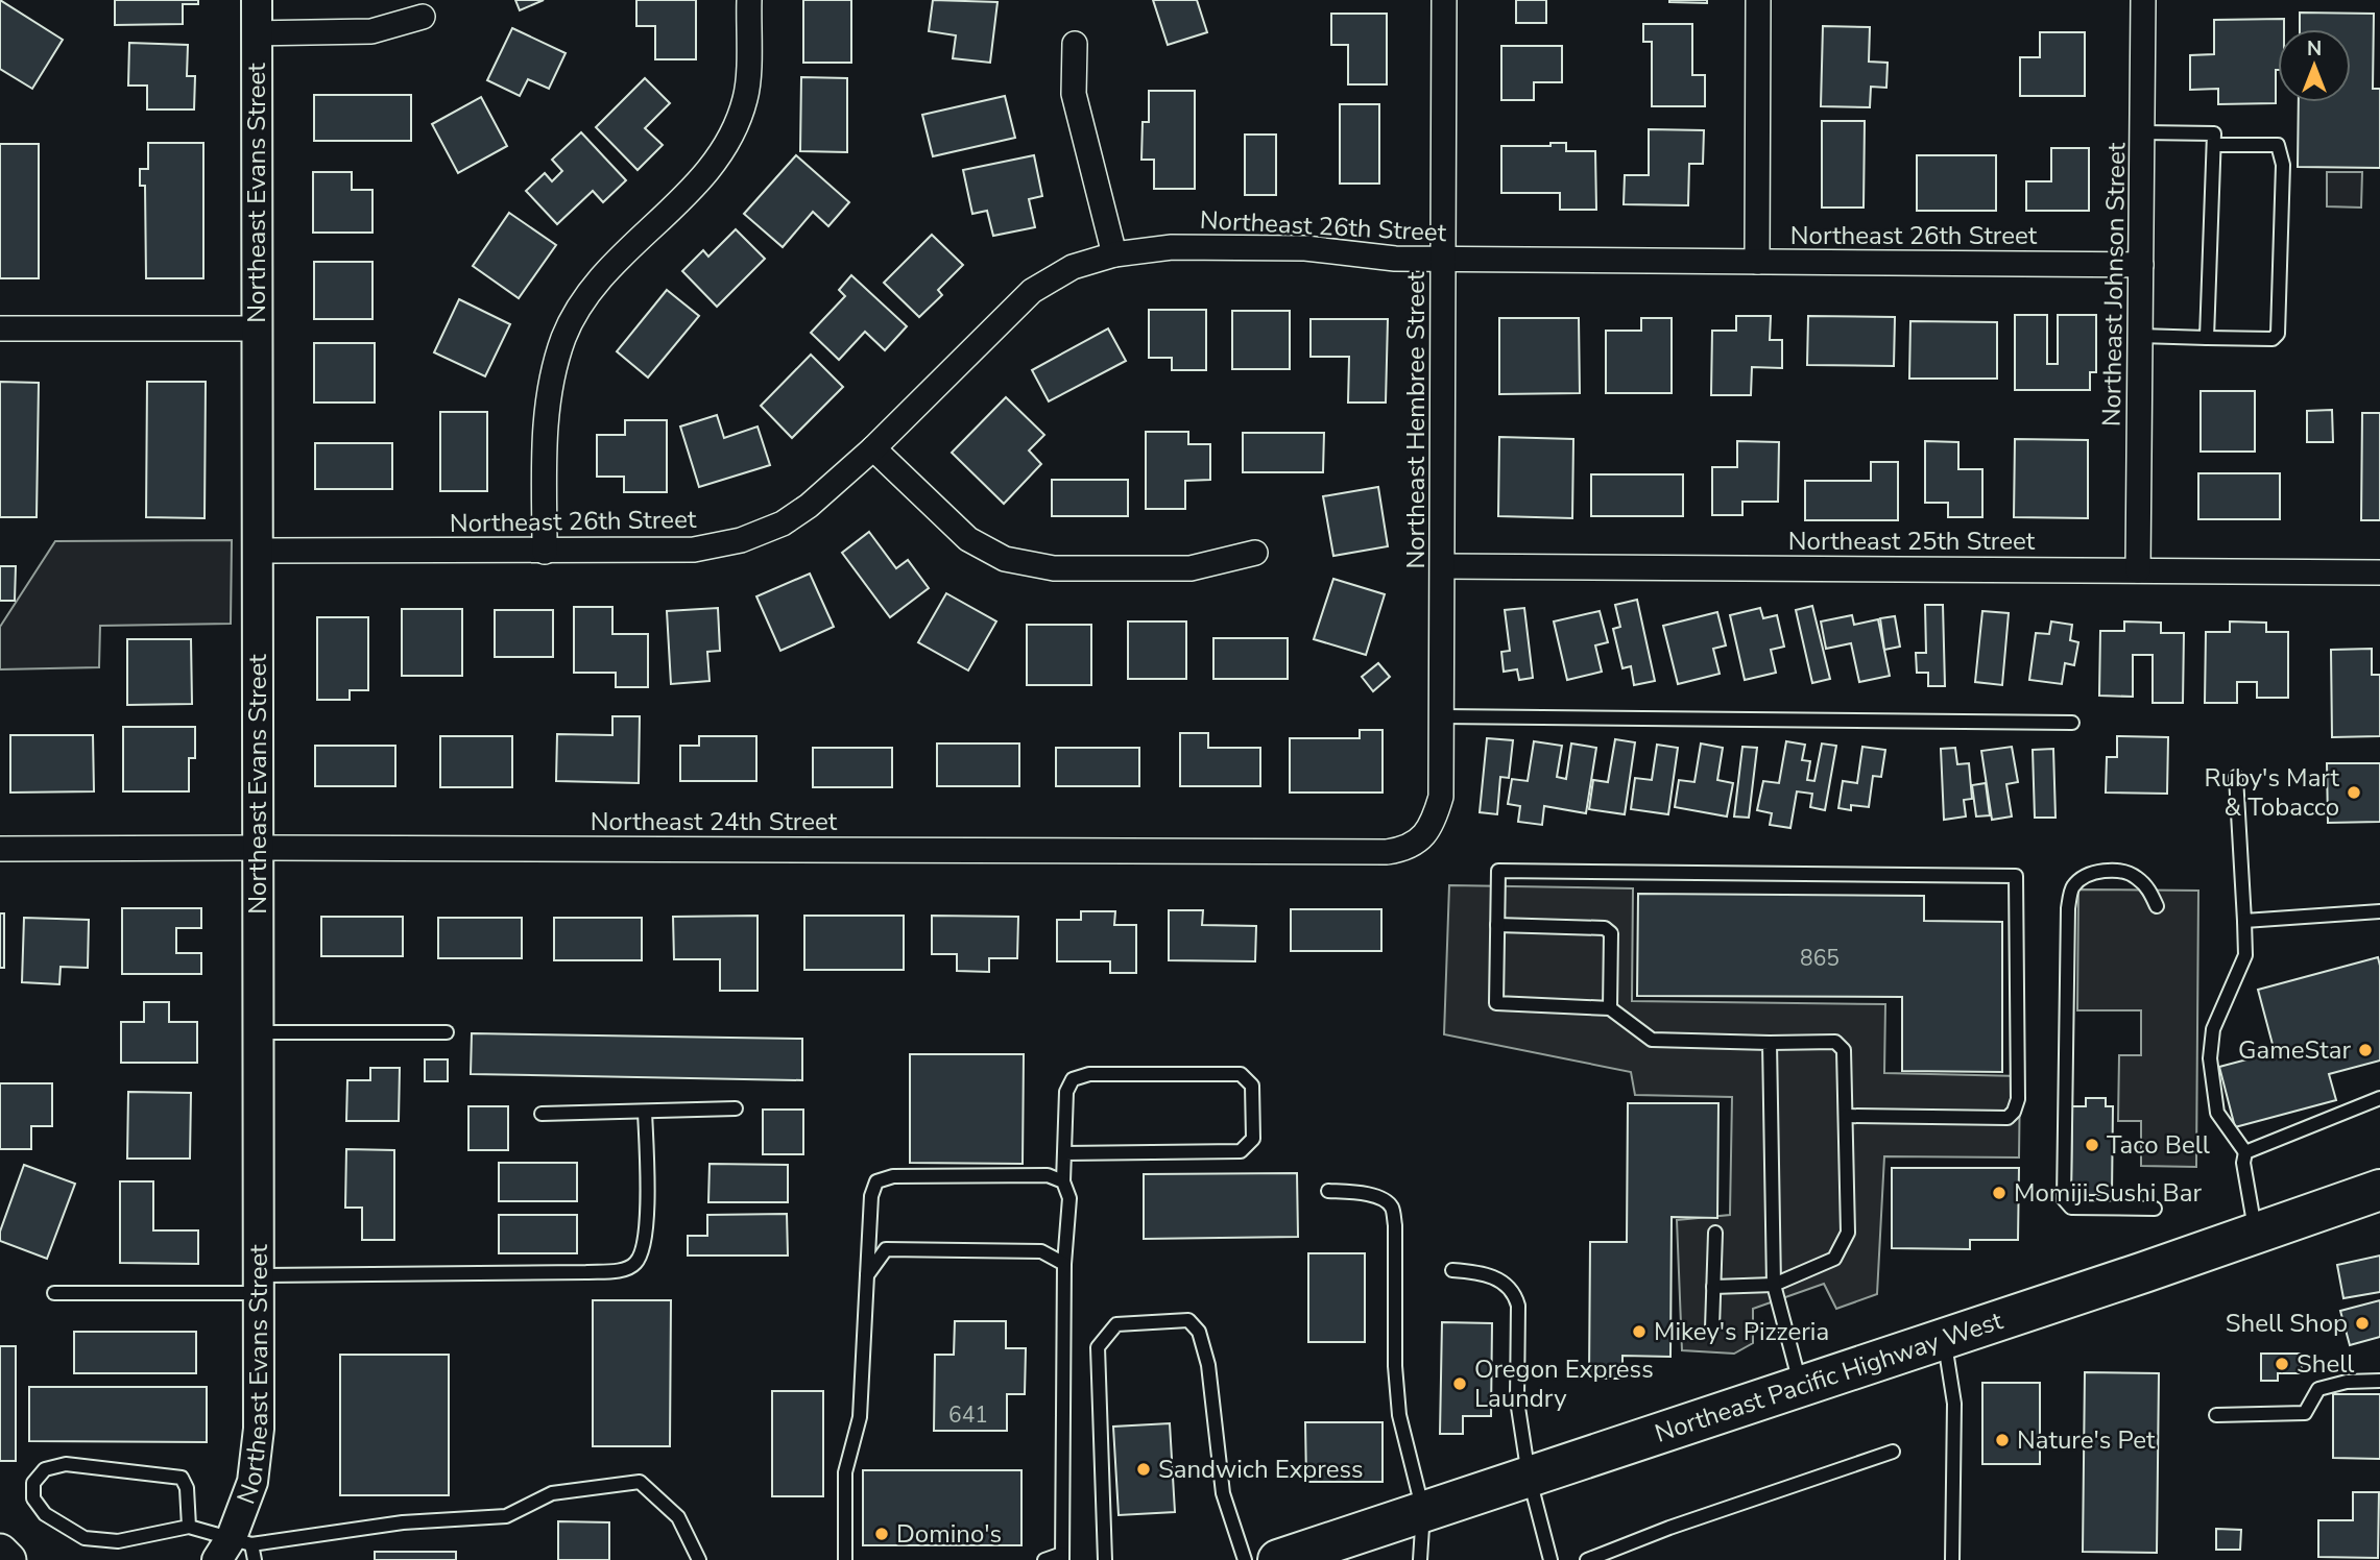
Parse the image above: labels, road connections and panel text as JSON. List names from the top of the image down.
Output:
{
  "streets": {
    "highway": ["Northeast Pacific Highway West"],
    "street": [
      "Northeast Evans Street",
      "Northeast 26th Street",
      "Northeast Johnson Street",
      "Northeast Hembree Street",
      "Northeast 25th Street",
      "Northeast 24th Street"
    ]
  },
  "crossings": [
    ["Northeast Evans Street", "Northeast 26th Street"],
    ["Northeast Evans Street", "Northeast 24th Street"],
    ["Northeast 26th Street", "Northeast Johnson Street"],
    ["Northeast 26th Street", "Northeast Hembree Street"],
    ["Northeast Johnson Street", "Northeast 25th Street"],
    ["Northeast Hembree Street", "Northeast 25th Street"],
    ["Northeast Hembree Street", "Northeast 24th Street"]
  ],
  "places": [
    "Ruby's Mart & Tobacco",
    "GameStar",
    "Taco Bell",
    "Momiji Sushi Bar",
    "Shell Shop",
    "Mikey's Pizzeria",
    "Shell",
    "Oregon Express Laundry",
    "Nature's Pet",
    "Sandwich Express",
    "Domino's"
  ],
  "house_numbers": ["865", "641"],
  "north": "top"
}
